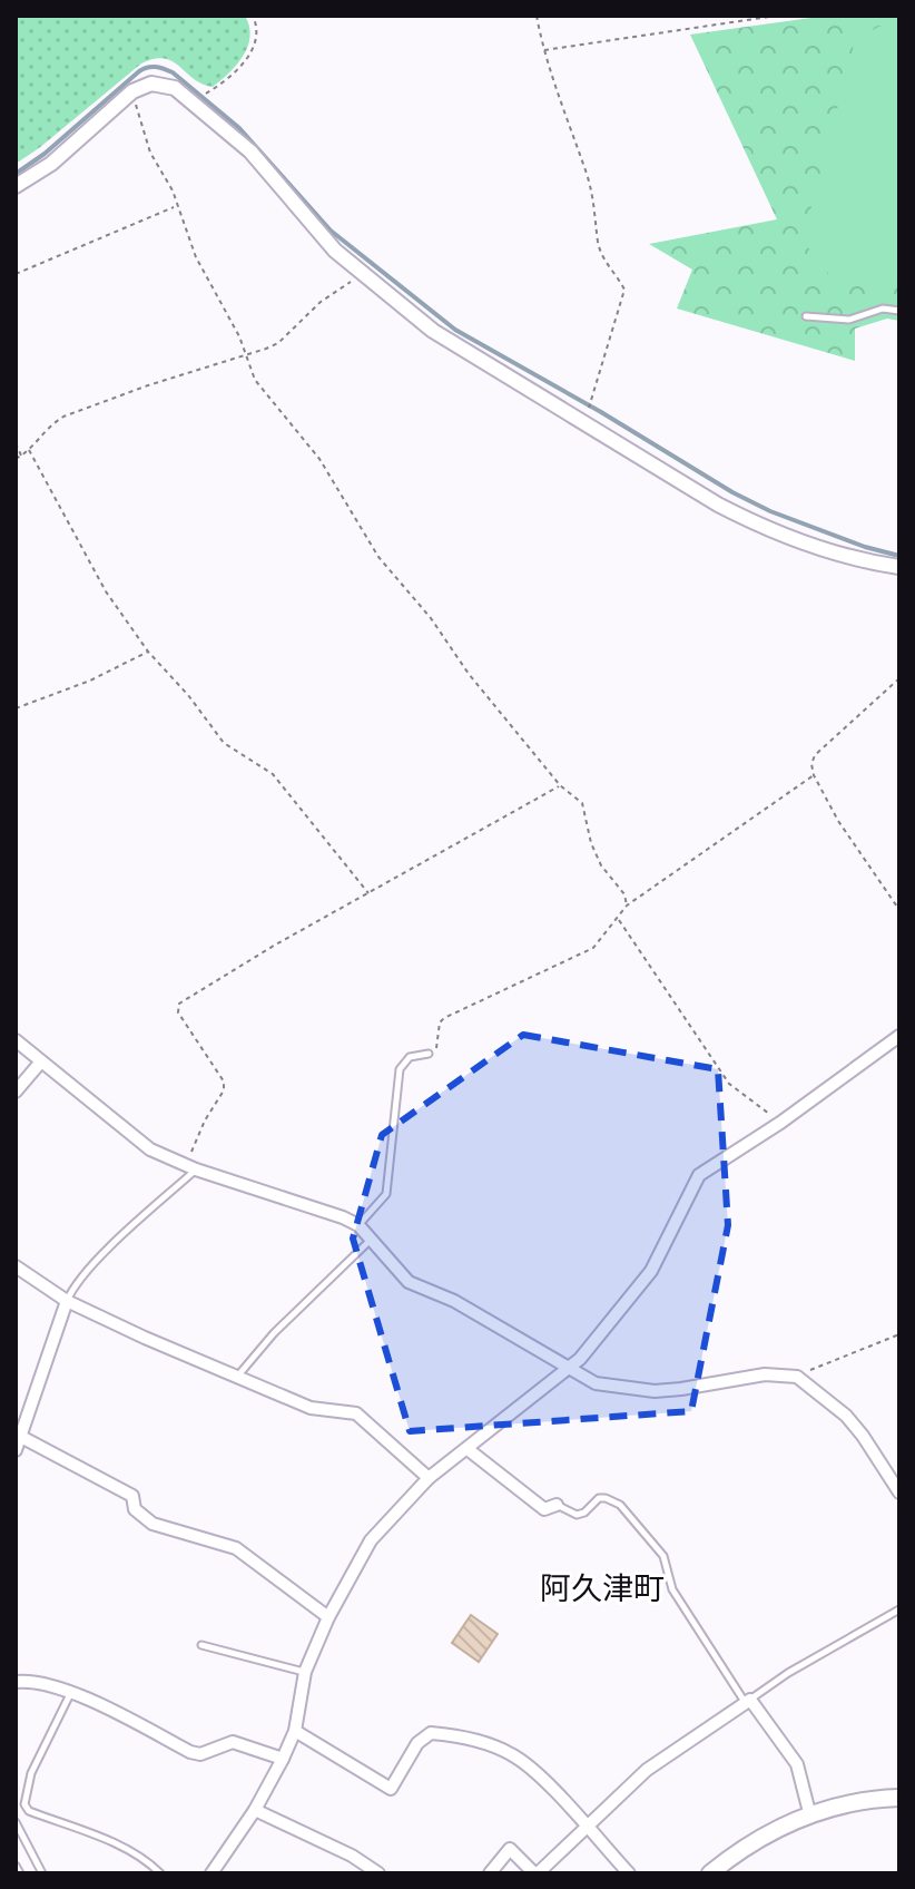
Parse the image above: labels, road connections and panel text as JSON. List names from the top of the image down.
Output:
{
  "districts": ["阿久津町"]
}
